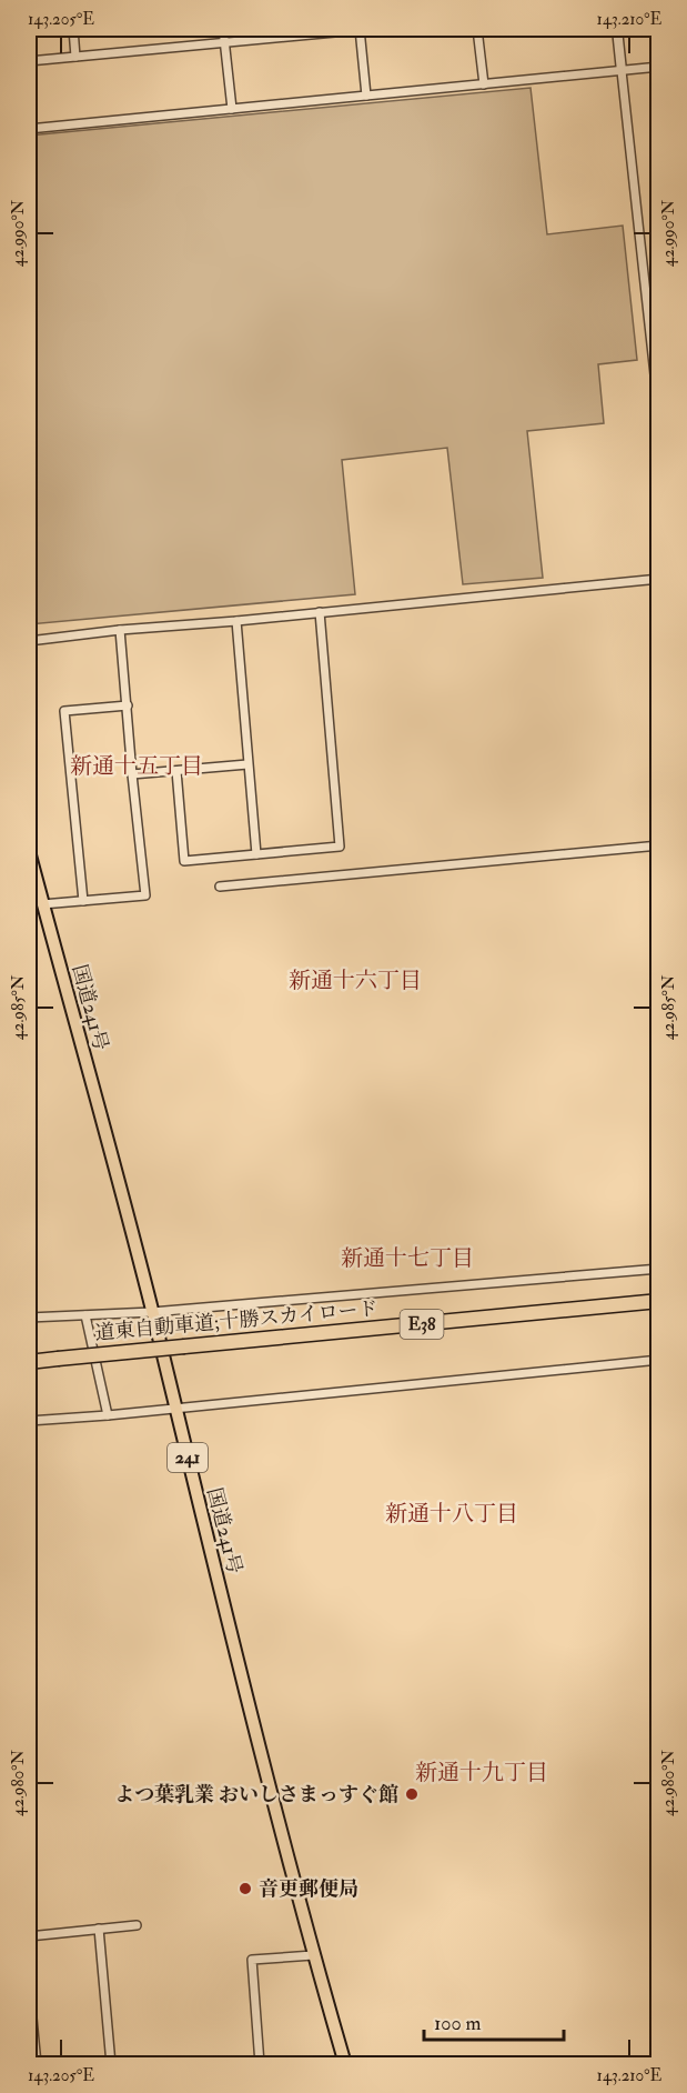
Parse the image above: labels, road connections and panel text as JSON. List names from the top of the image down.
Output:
{
  "streets": {
    "highway": [
      "国道241号",
      "道東自動車道;十勝スカイロード",
      "E38",
      "241"
    ]
  },
  "districts": [
    "新通十五丁目",
    "新通十六丁目",
    "新通十七丁目",
    "新通十八丁目",
    "新通十九丁目"
  ],
  "places": ["よつ葉乳業 おいしさまっすぐ館", "音更郵便局"],
  "scale_bar": "100 m",
  "coordinates": [
    "143.205°E",
    "143.210°E",
    "42.990°N",
    "42.985°N",
    "42.980°N"
  ]
}
